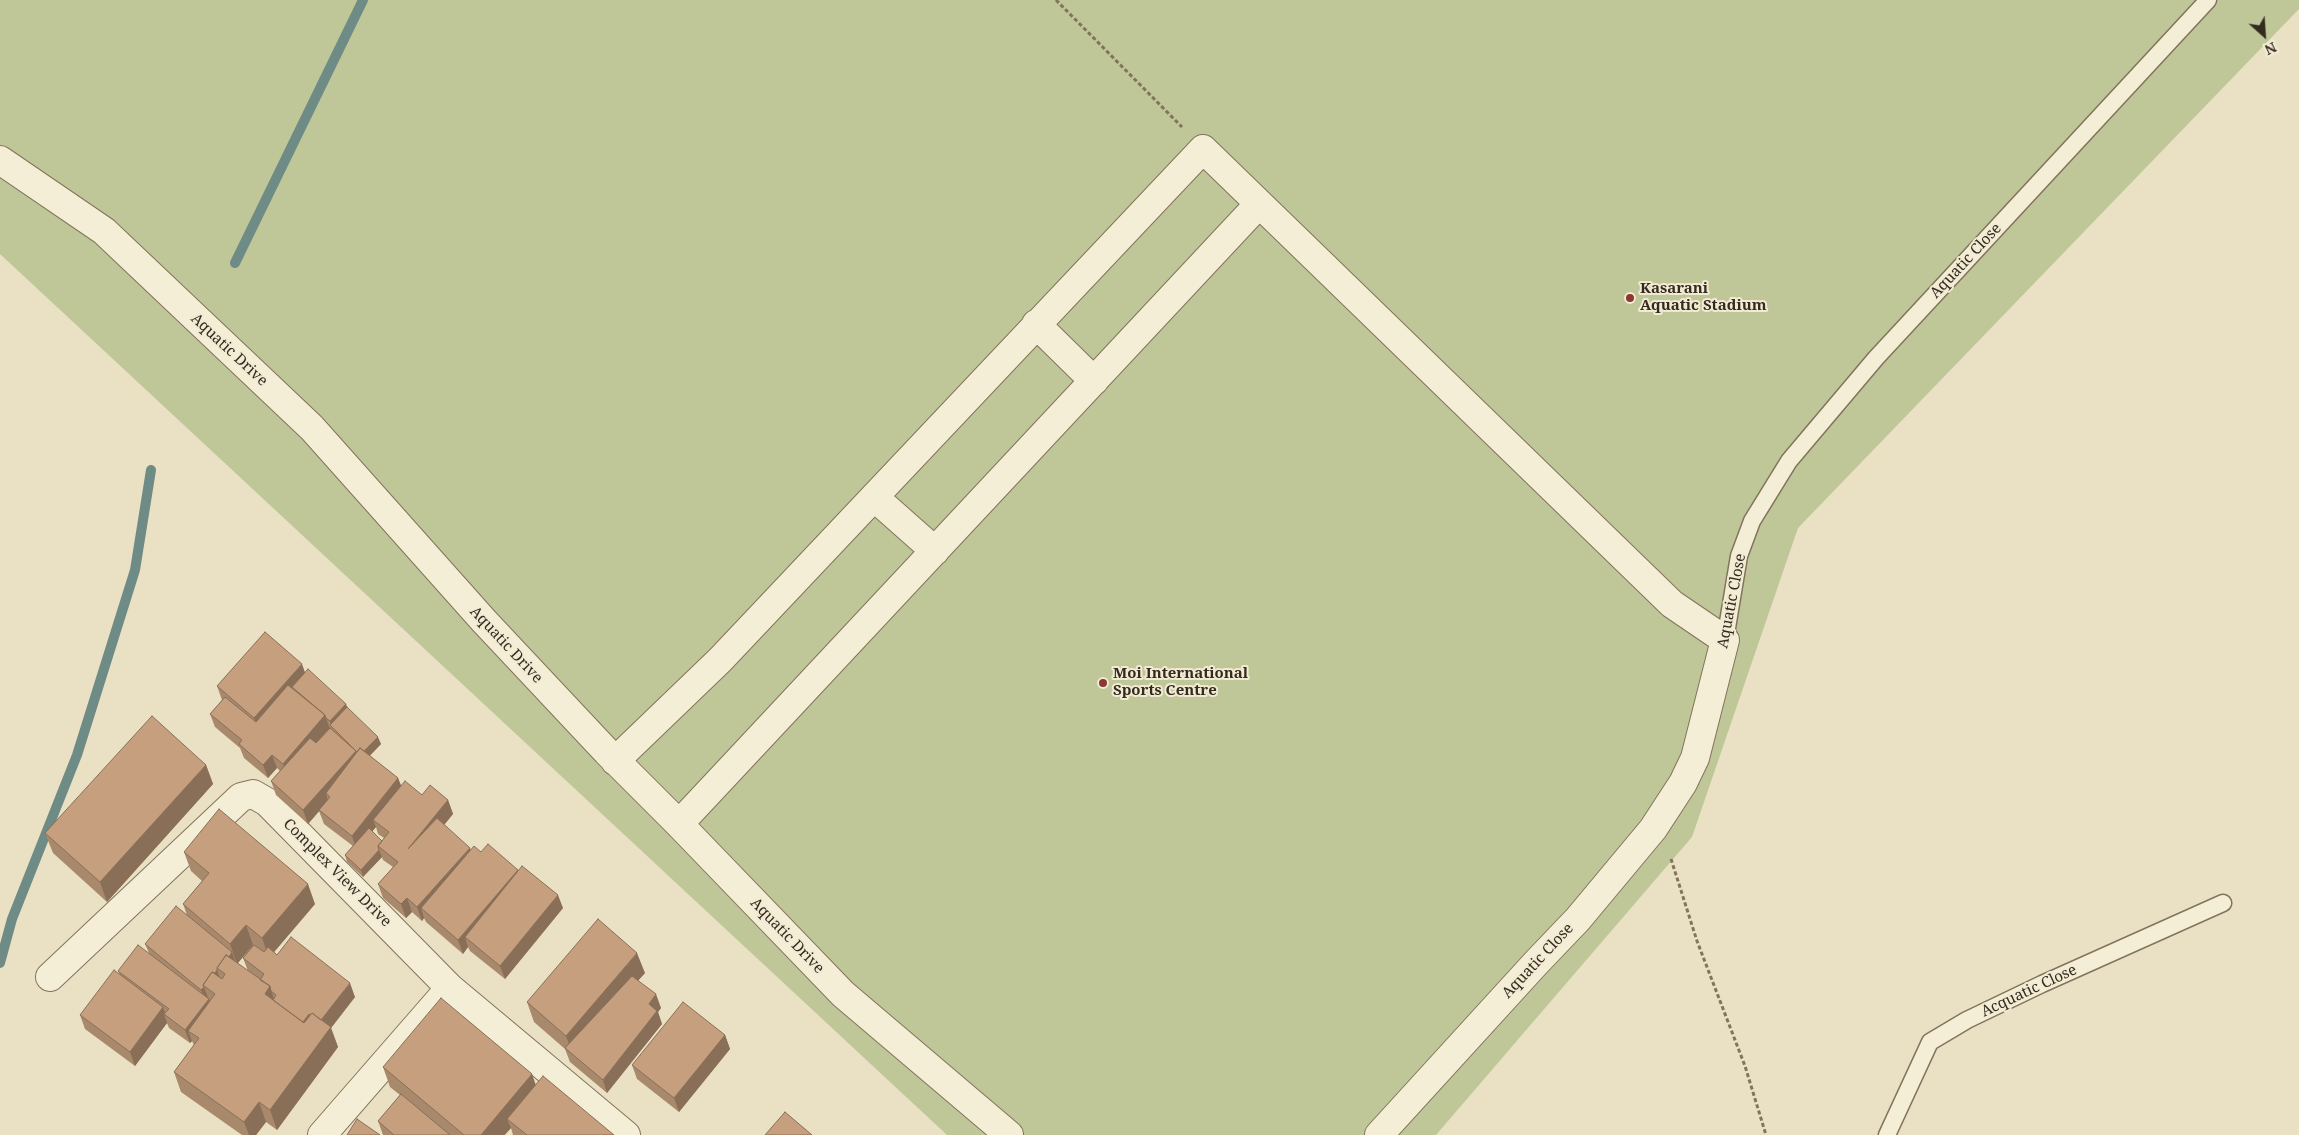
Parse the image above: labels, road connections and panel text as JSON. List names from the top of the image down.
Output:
{
  "streets": {
    "street": ["Aquatic Close", "Aquatic Drive", "Complex View Drive"],
    "lane": ["Acquatic Close"]
  },
  "places": ["Kasarani Aquatic Stadium", "Moi International Sports Centre"],
  "north": "bottom right"
}
